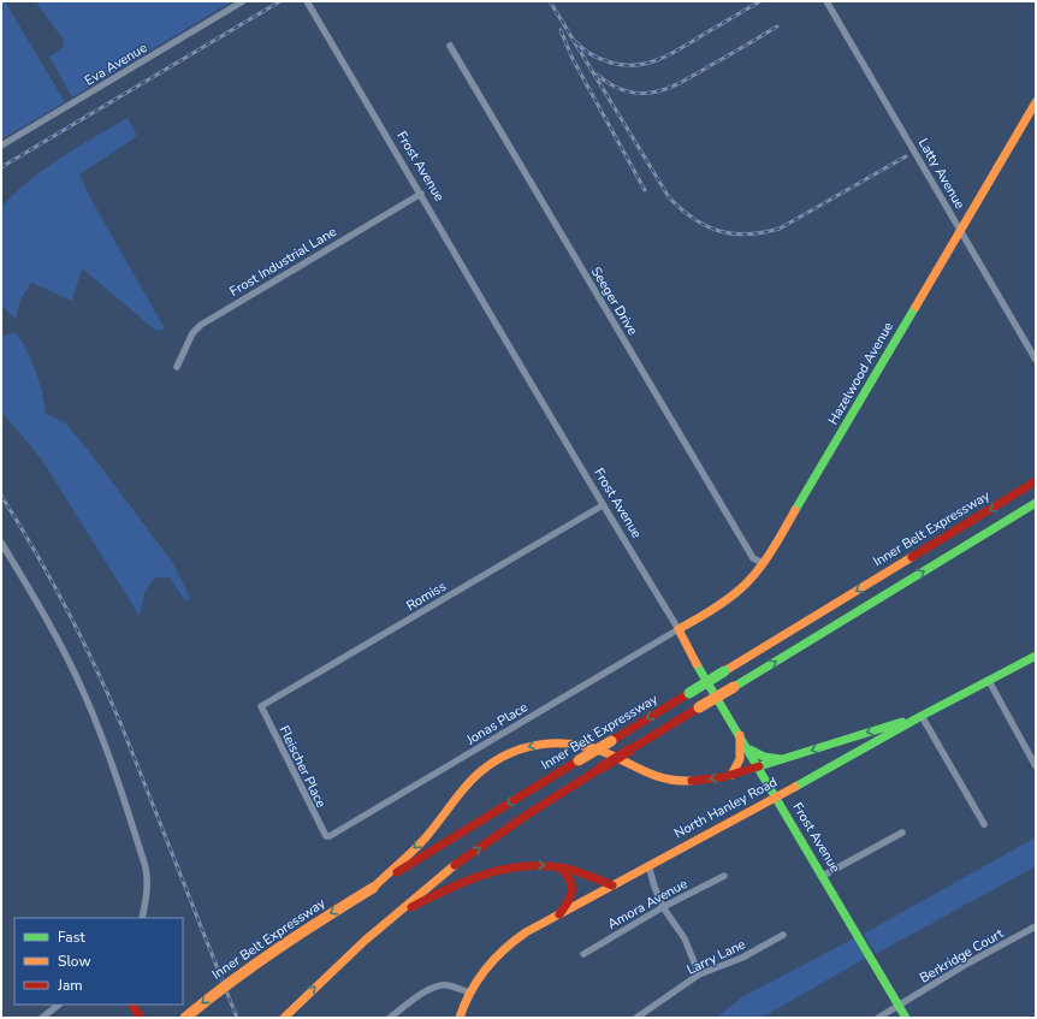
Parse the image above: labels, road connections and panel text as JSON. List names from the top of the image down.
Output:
{
  "streets": {
    "main road": [
      "Frost Avenue",
      "Hazelwood Avenue",
      "Inner Belt Expressway",
      "North Hanley Road"
    ],
    "street": [
      "Eva Avenue",
      "Latty Avenue",
      "Frost Industrial Lane",
      "Seeger Drive",
      "Romiss",
      "Jonas Place",
      "Fleischer Place",
      "Amora Avenue",
      "Berkridge Court",
      "Larry Lane"
    ]
  },
  "crossings": [
    ["Frost Avenue", "Frost Industrial Lane"],
    ["Frost Avenue", "Hazelwood Avenue"],
    ["Frost Avenue", "Romiss"],
    ["Frost Avenue", "Jonas Place"],
    ["Frost Avenue", "North Hanley Road"],
    ["Frost Avenue", "Berkridge Court"],
    ["Latty Avenue", "Hazelwood Avenue"],
    ["Seeger Drive", "Hazelwood Avenue"],
    ["Hazelwood Avenue", "Jonas Place"],
    ["Romiss", "Fleischer Place"],
    ["Jonas Place", "Fleischer Place"]
  ],
  "legend": ["Fast", "Slow", "Jam"]
}
